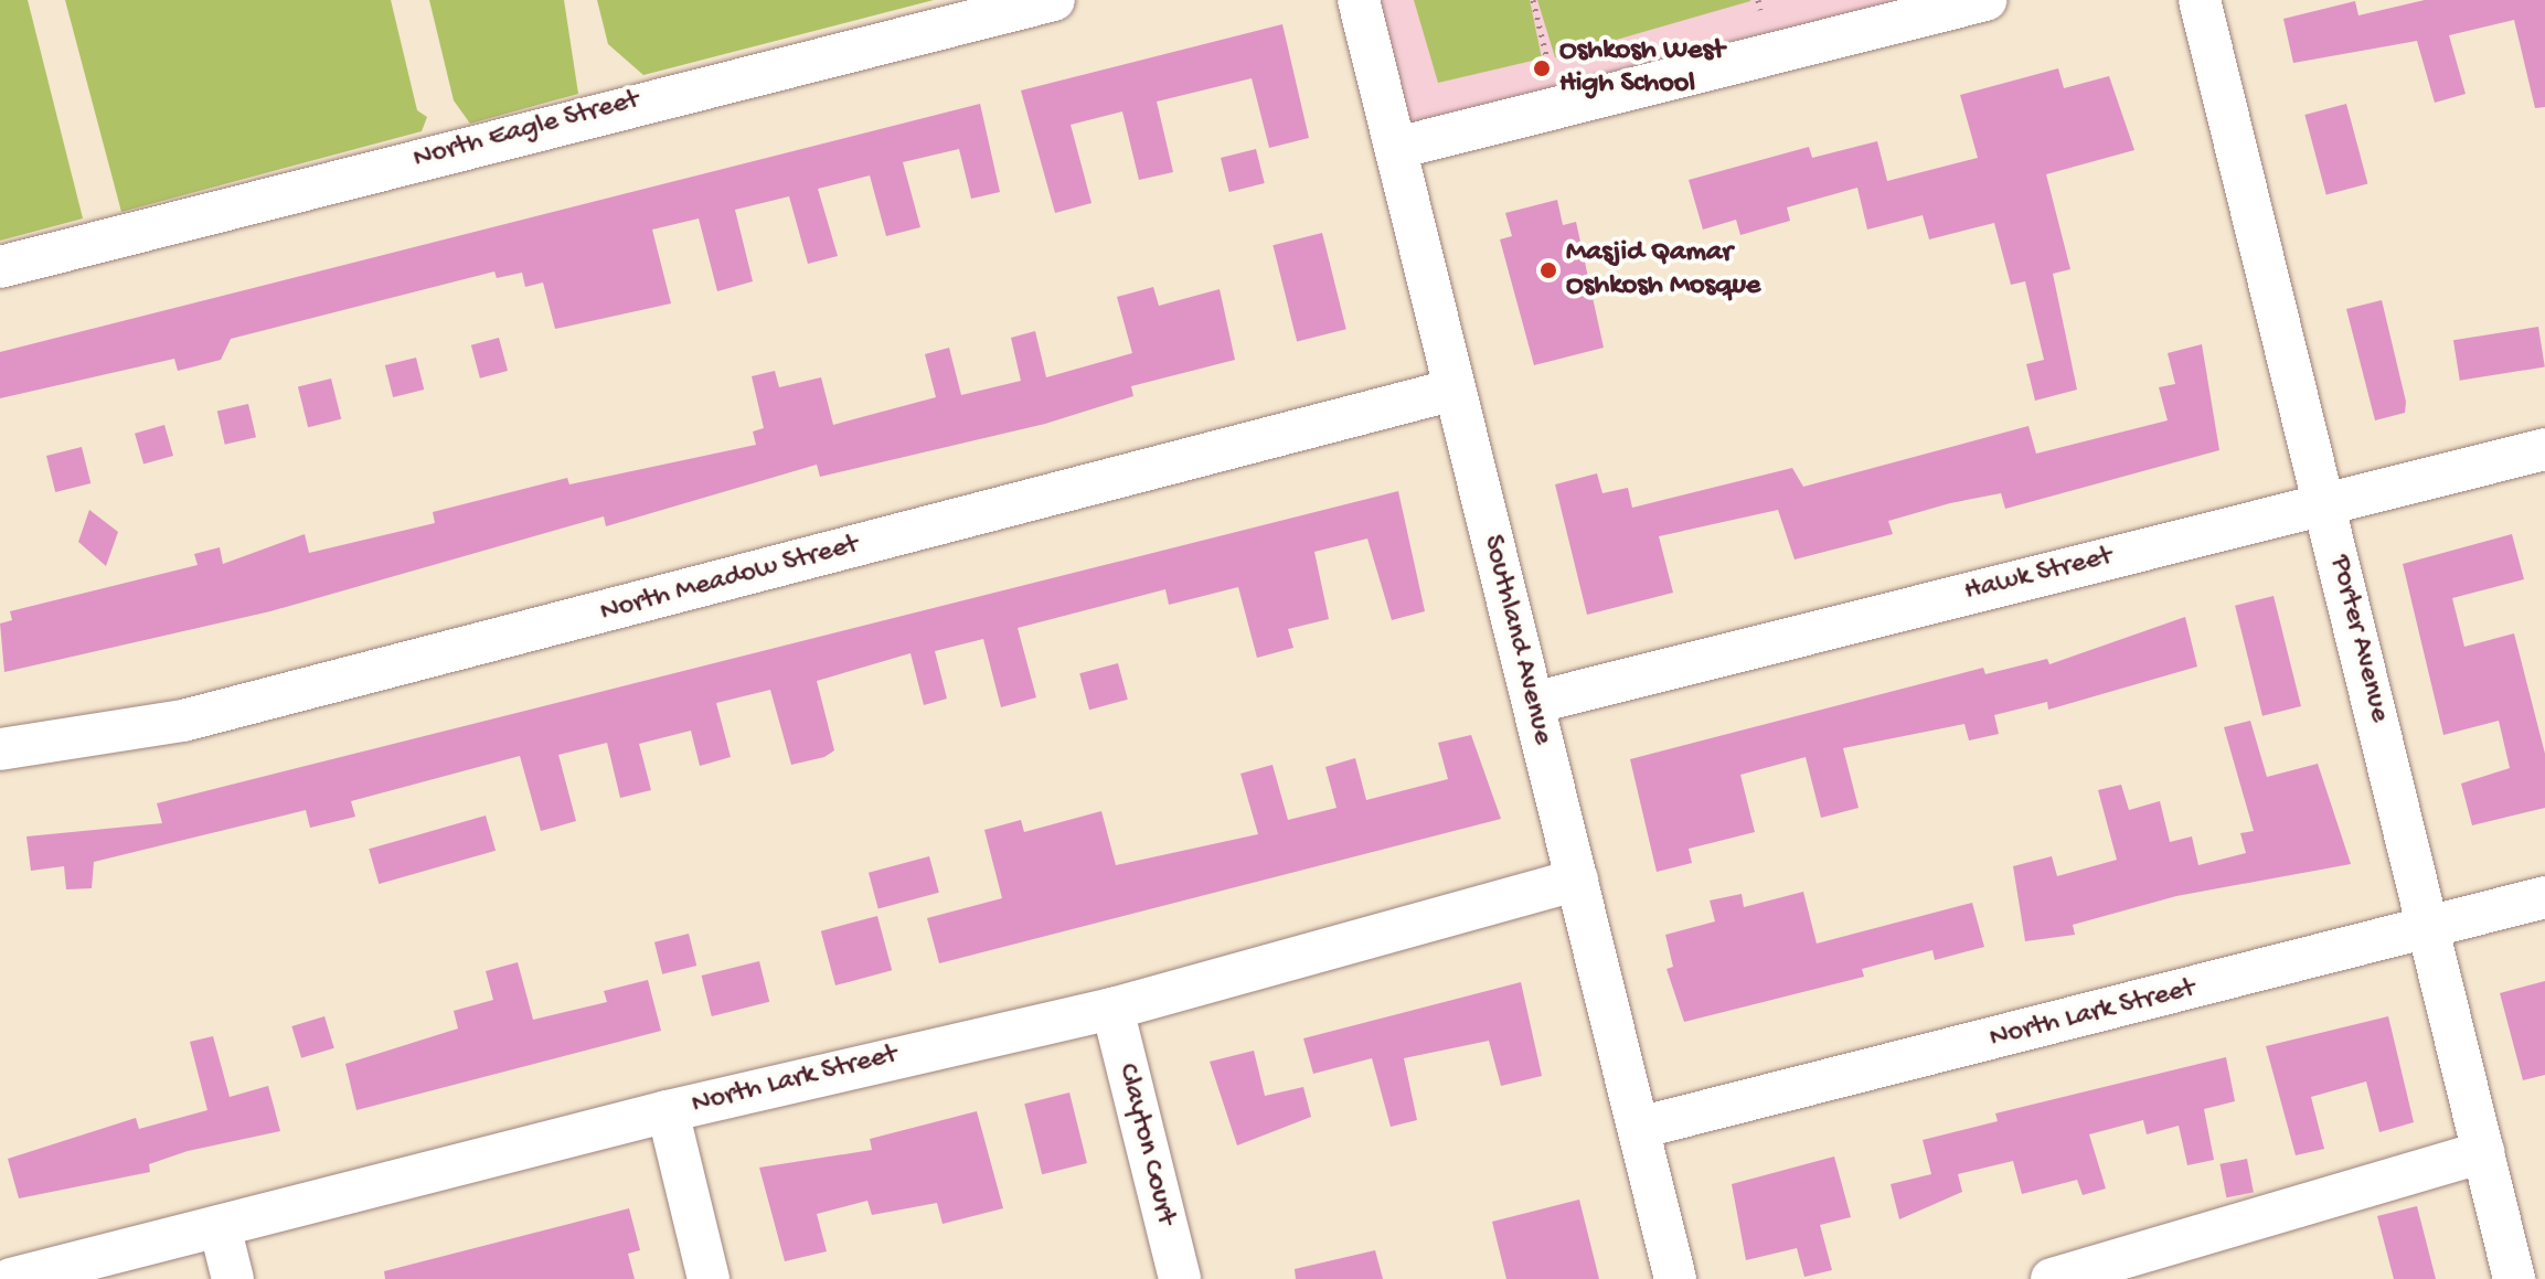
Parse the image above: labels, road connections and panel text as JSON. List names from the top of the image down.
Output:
{
  "streets": {
    "street": [
      "North Eagle Street",
      "Hawk Street",
      "North Meadow Street",
      "Porter Avenue",
      "Southland Avenue",
      "North Lark Street",
      "Clayton Court"
    ]
  },
  "crossings": [
    ["Hawk Street", "Porter Avenue"],
    ["Hawk Street", "Southland Avenue"],
    ["North Meadow Street", "Southland Avenue"],
    ["Porter Avenue", "North Lark Street"],
    ["Southland Avenue", "North Lark Street"],
    ["North Lark Street", "Clayton Court"]
  ],
  "places": ["Oshkosh West High School", "Masjid Qamar Oshkosh Mosque"]
}
